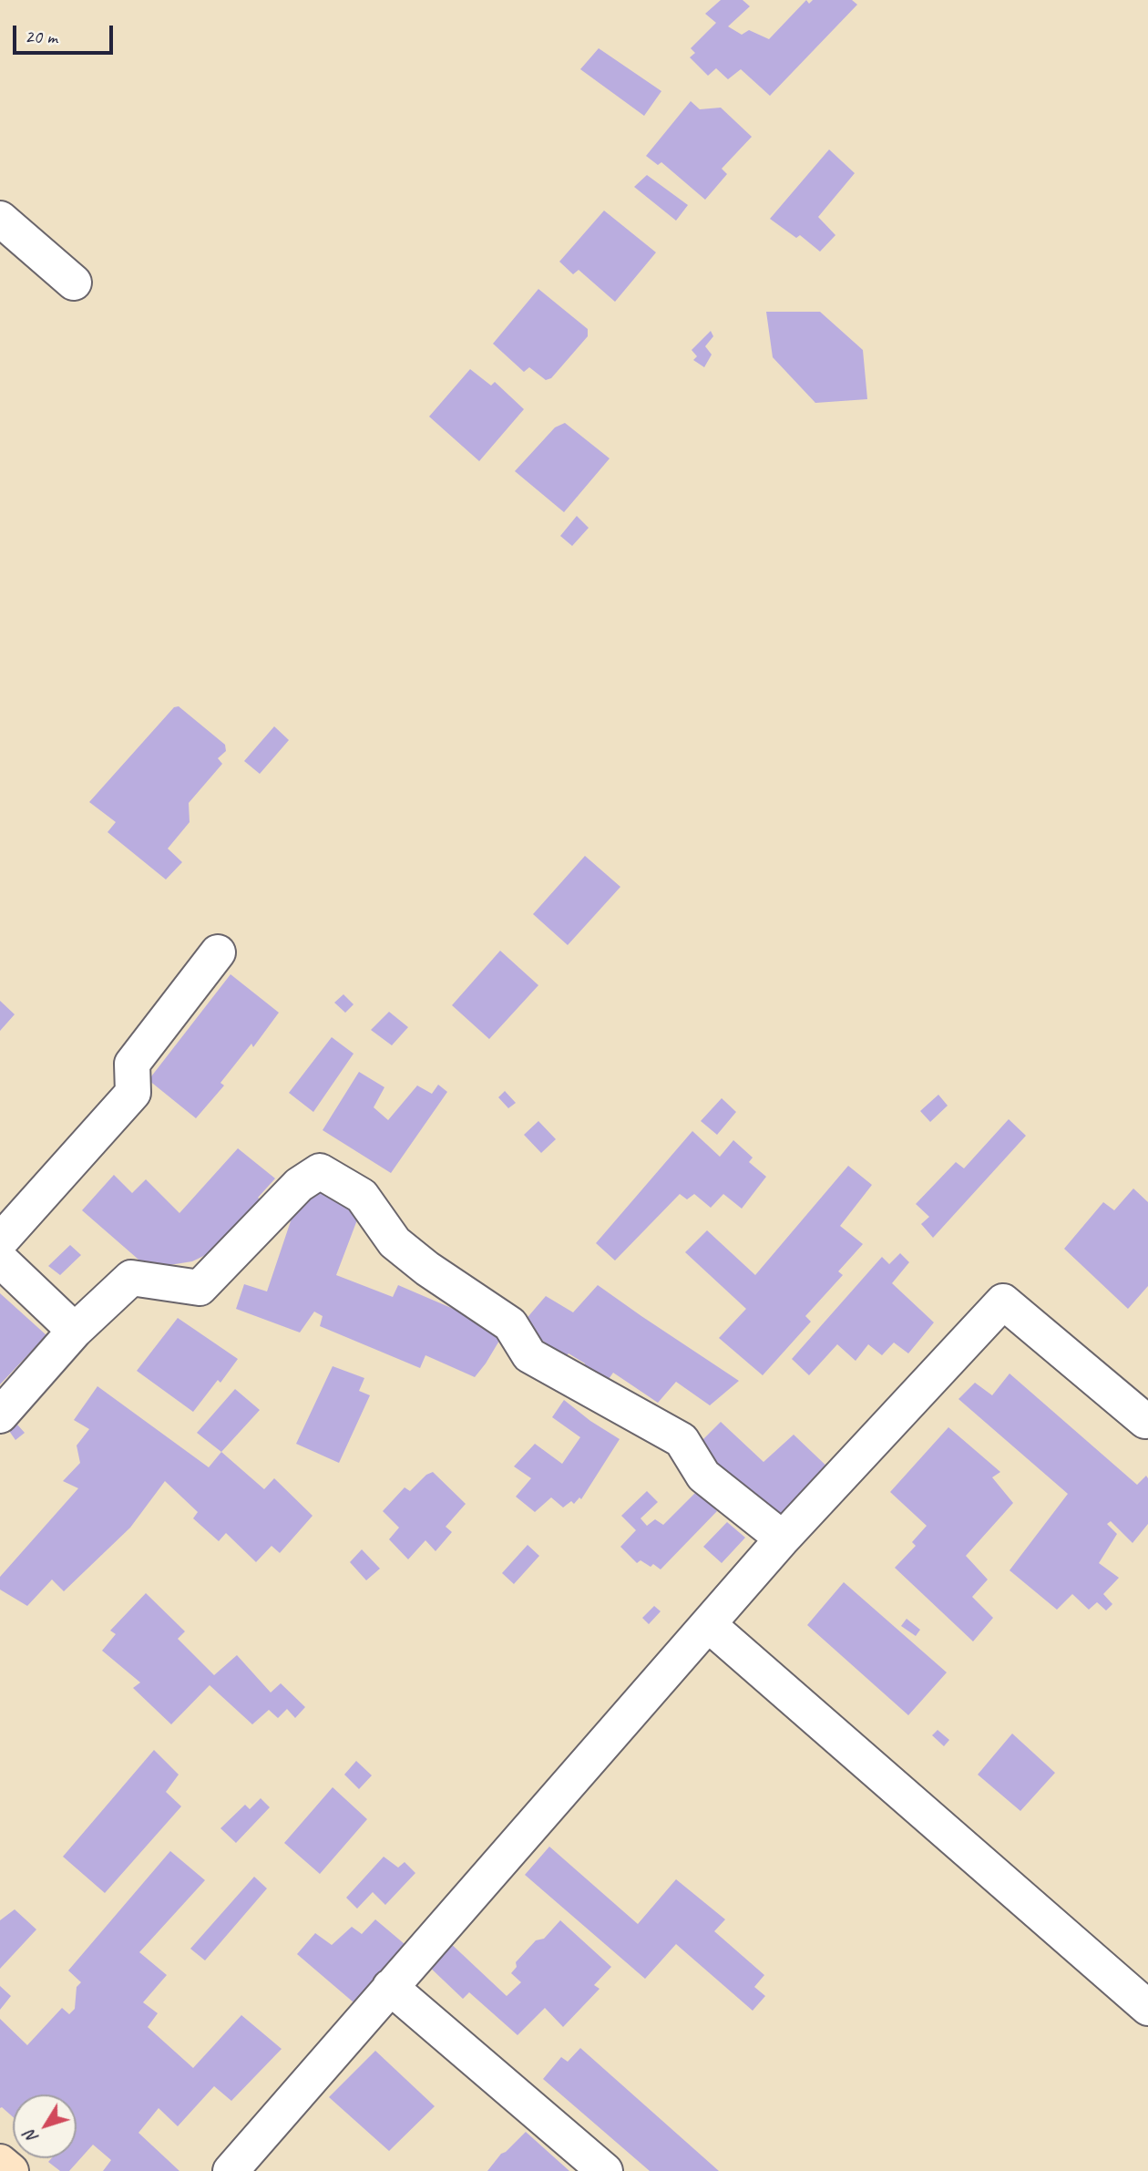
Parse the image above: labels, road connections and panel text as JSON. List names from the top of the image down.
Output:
{
  "scale_bar": "20 m",
  "north": "bottom left"
}
